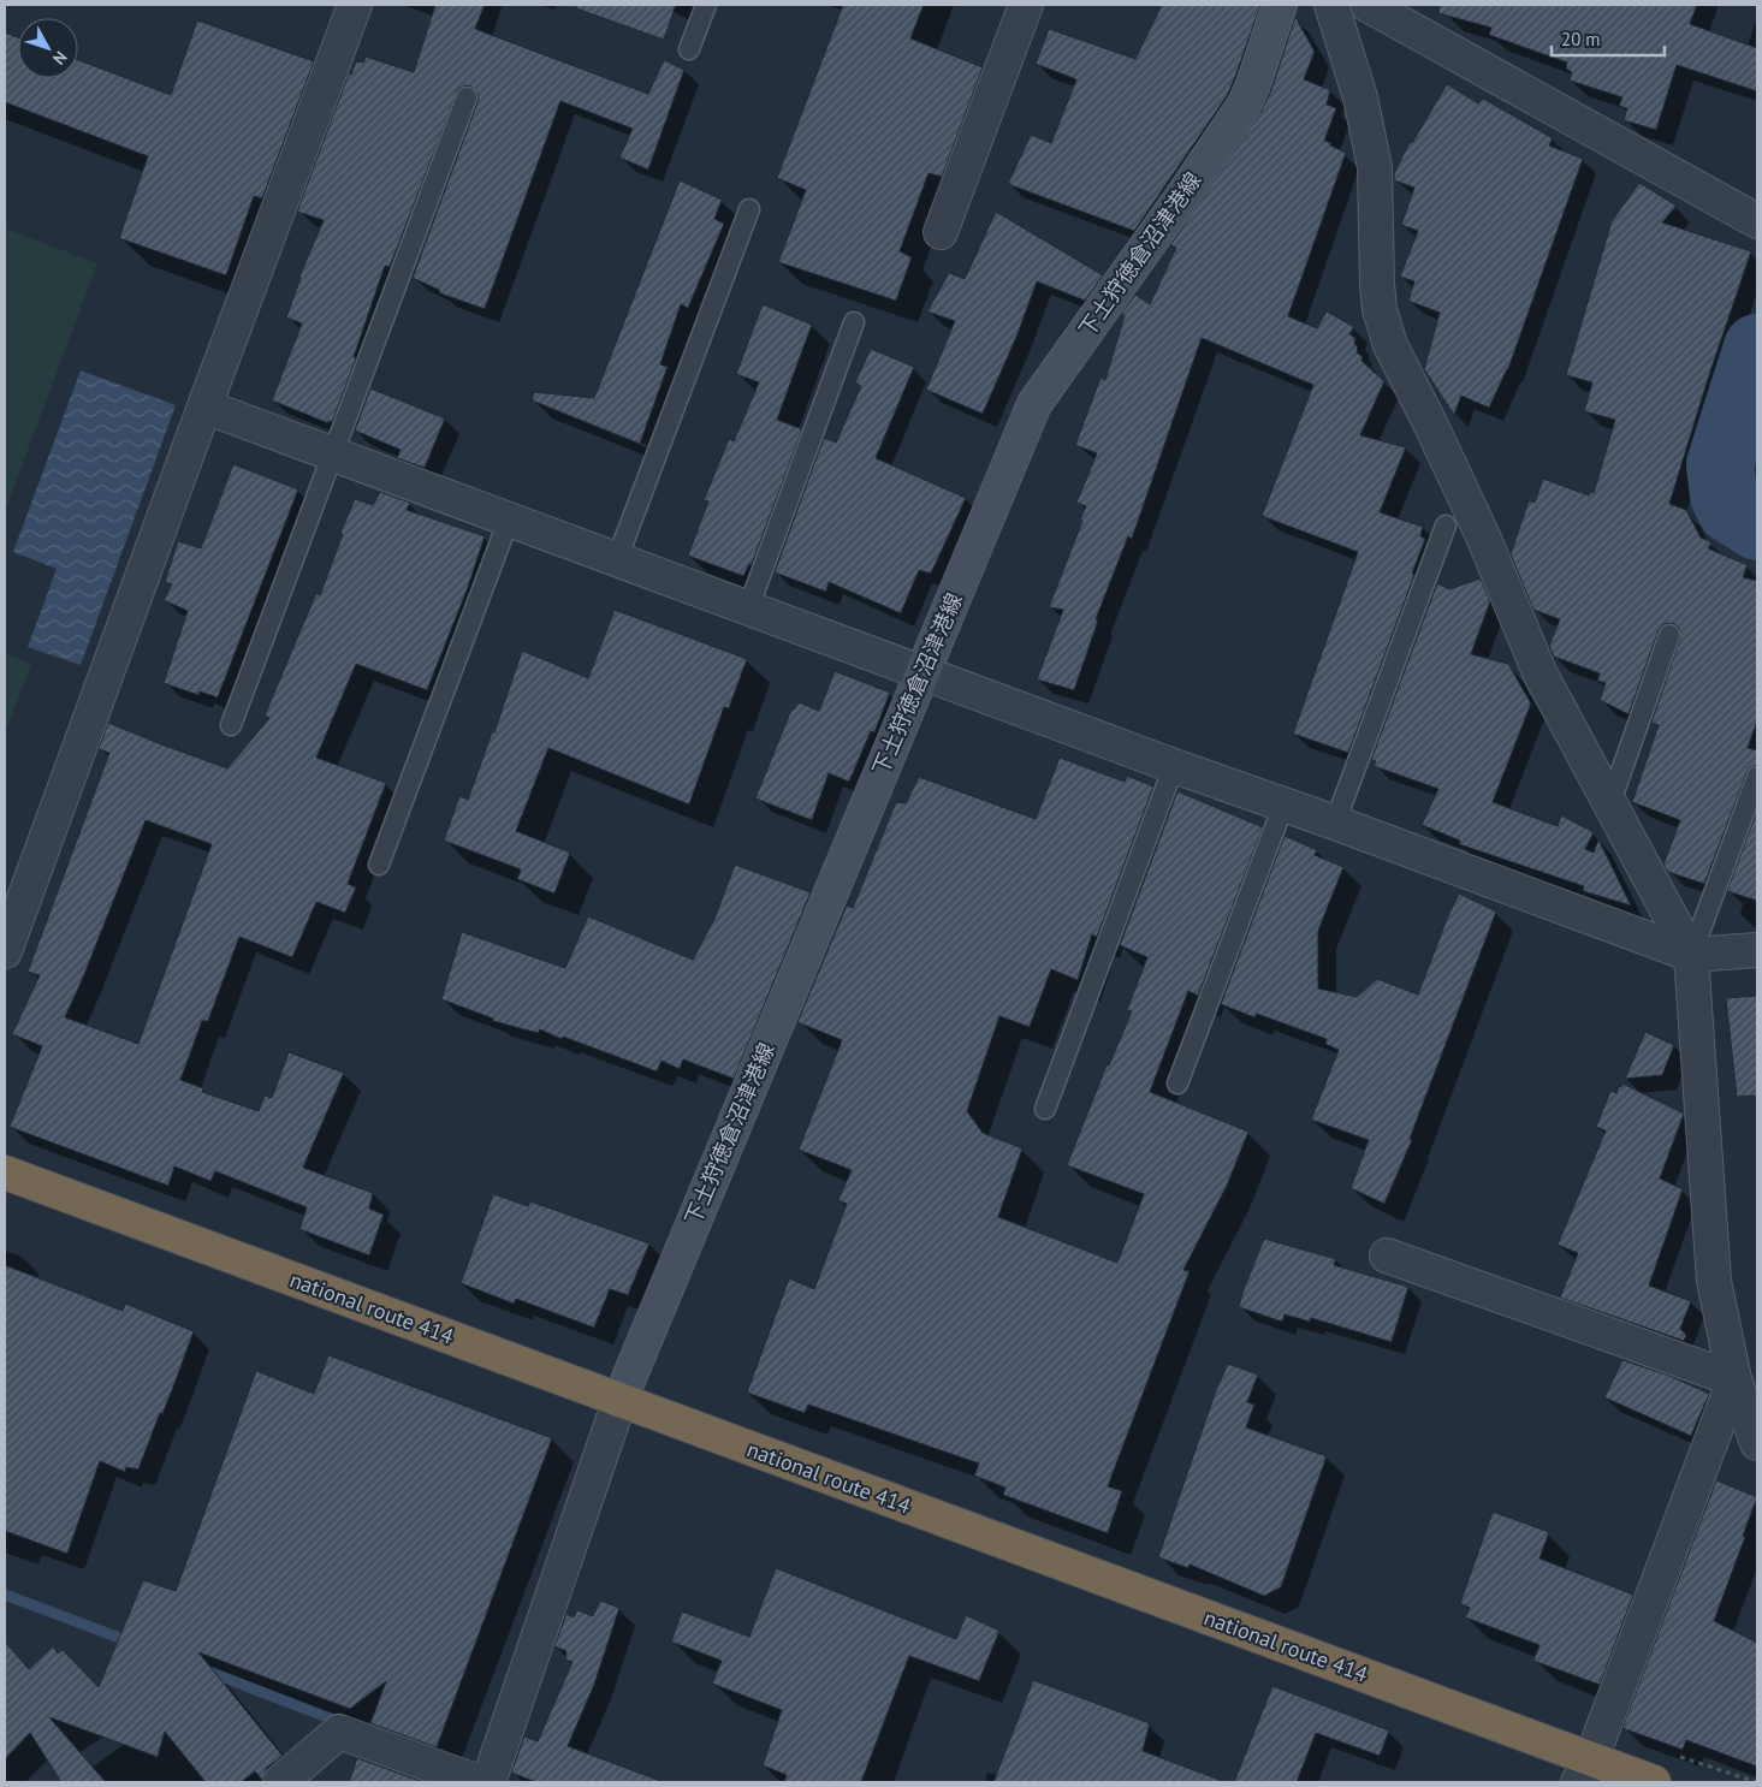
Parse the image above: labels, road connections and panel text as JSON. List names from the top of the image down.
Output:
{
  "streets": {
    "highway": ["national route 414"],
    "main road": ["下土狩徳倉沼津港線"]
  },
  "crossings": [
    ["下土狩徳倉沼津港線", "national route 414"]
  ],
  "scale_bar": "20 m",
  "north": "bottom right"
}
